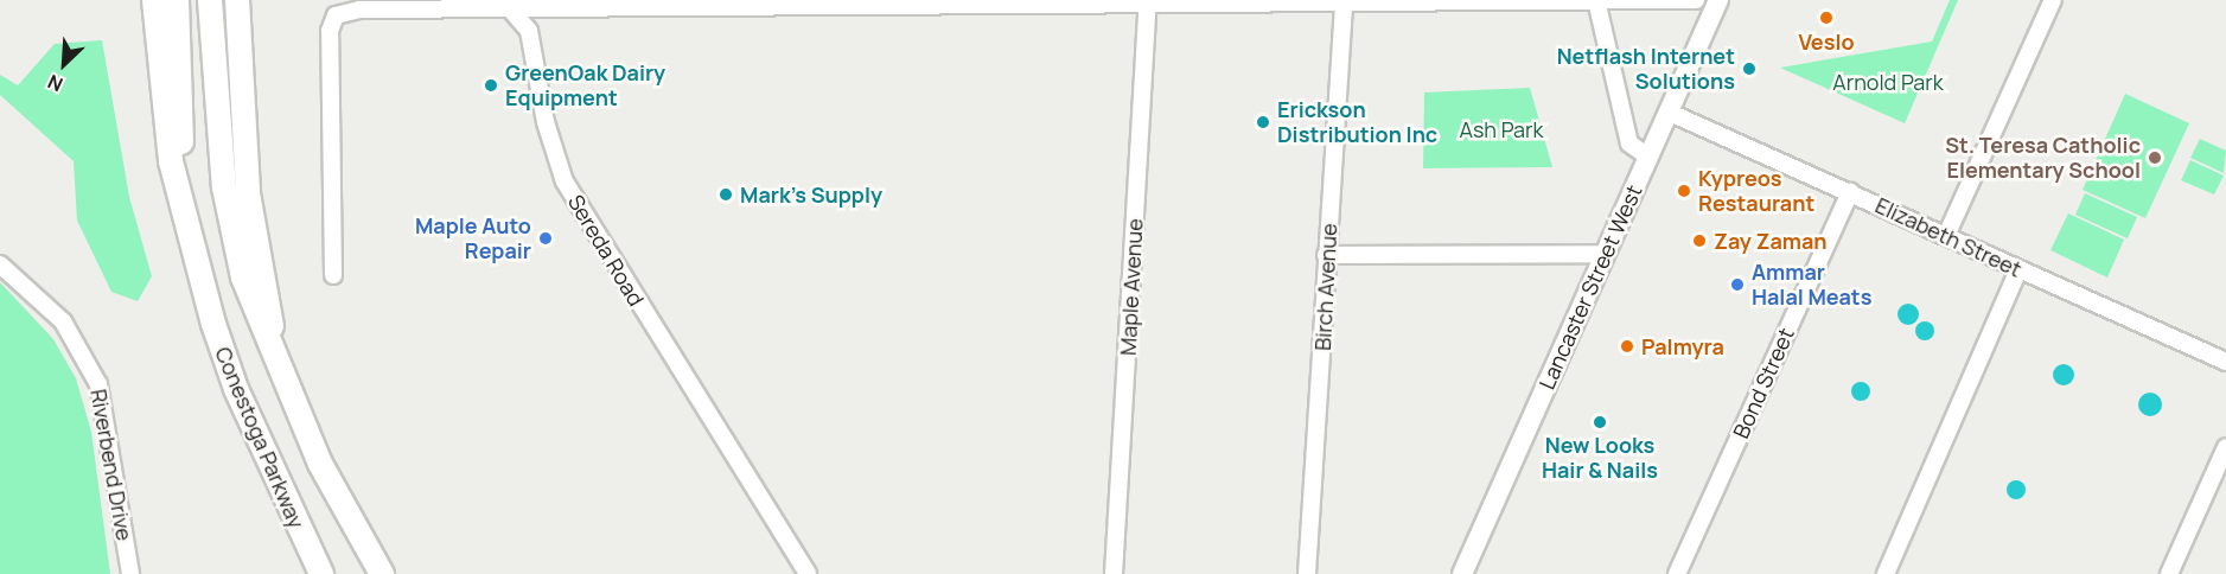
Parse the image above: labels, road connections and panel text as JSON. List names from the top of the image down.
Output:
{
  "streets": {
    "highway": ["Conestoga Parkway"],
    "main road": ["Lancaster Street West"],
    "street": [
      "Elizabeth Street",
      "Sereda Road",
      "Maple Avenue",
      "Birch Avenue",
      "Bond Street",
      "Riverbend Drive"
    ]
  },
  "crossings": [
    ["Elizabeth Street", "Lancaster Street West"],
    ["Elizabeth Street", "Bond Street"]
  ],
  "parks": ["Arnold Park", "Ash Park"],
  "places": [
    "Veslo",
    "Netflash Internet Solutions",
    "GreenOak Dairy Equipment",
    "Erickson Distribution Inc",
    "St. Teresa Catholic Elementary School",
    "Kypreos Restaurant",
    "Mark's Supply",
    "Maple Auto Repair",
    "Zay Zaman",
    "Ammar Halal Meats",
    "Palmyra",
    "New Looks Hair & Nails"
  ],
  "north": "bottom left"
}
